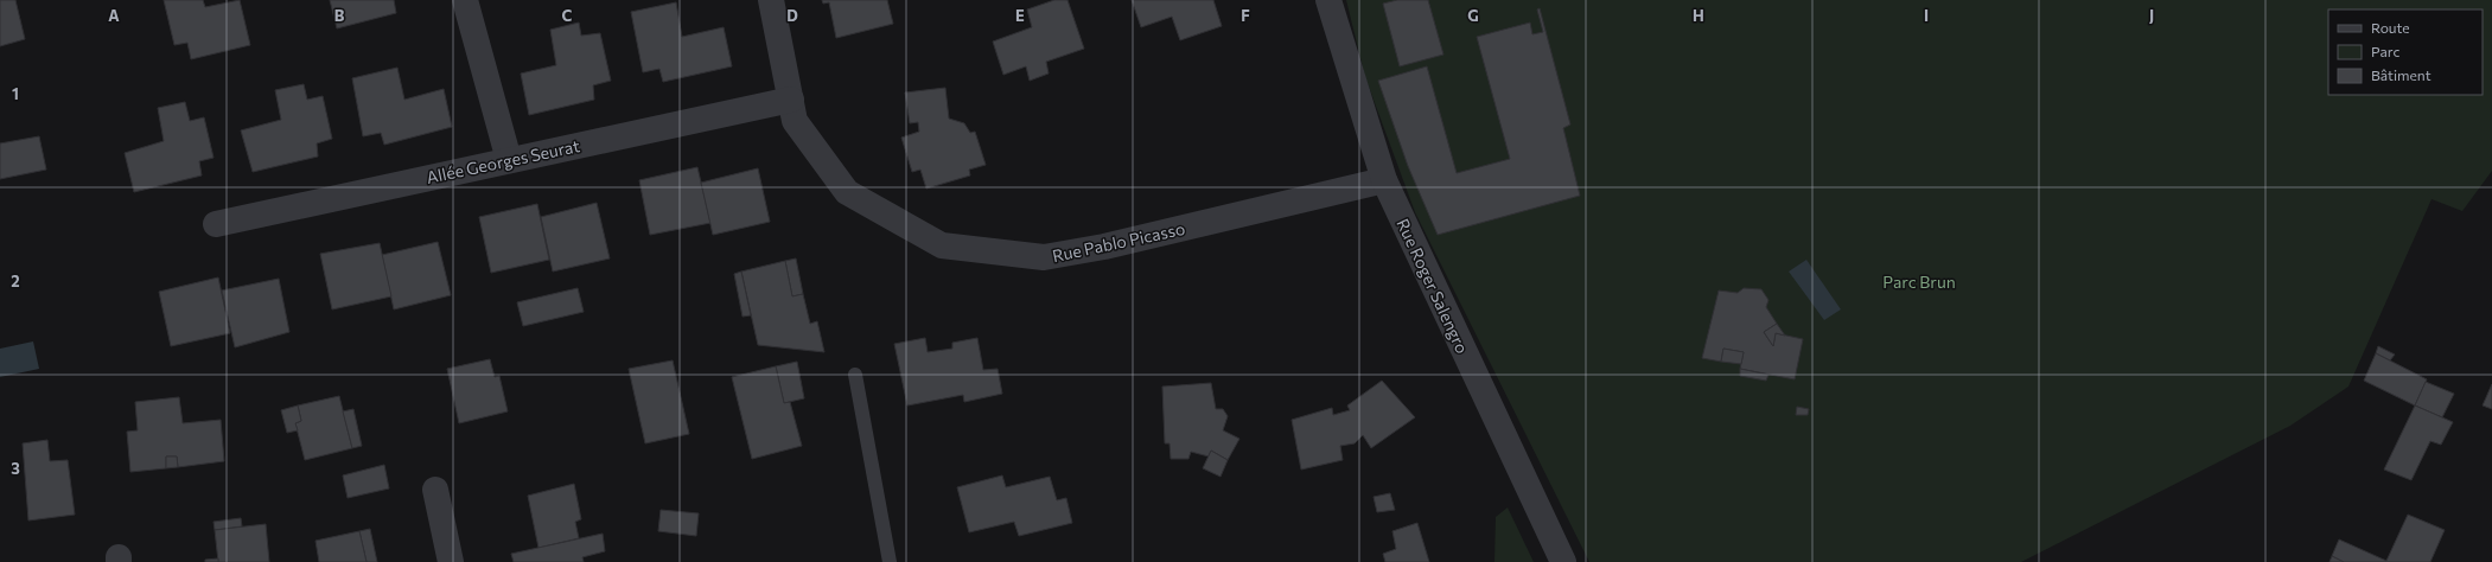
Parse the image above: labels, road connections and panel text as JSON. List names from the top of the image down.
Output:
{
  "streets": {
    "street": ["Allée Georges Seurat", "Rue Pablo Picasso", "Rue Roger Salengro"]
  },
  "crossings": [
    ["Allée Georges Seurat", "Rue Pablo Picasso"],
    ["Rue Pablo Picasso", "Rue Roger Salengro"]
  ],
  "parks": ["Parc Brun"],
  "legend": ["Route", "Parc", "Bâtiment"],
  "grid": {
    "columns": [
      "A",
      "B",
      "C",
      "D",
      "E",
      "F",
      "G",
      "H",
      "I",
      "J"
    ],
    "rows": ["1", "2", "3"]
  }
}
